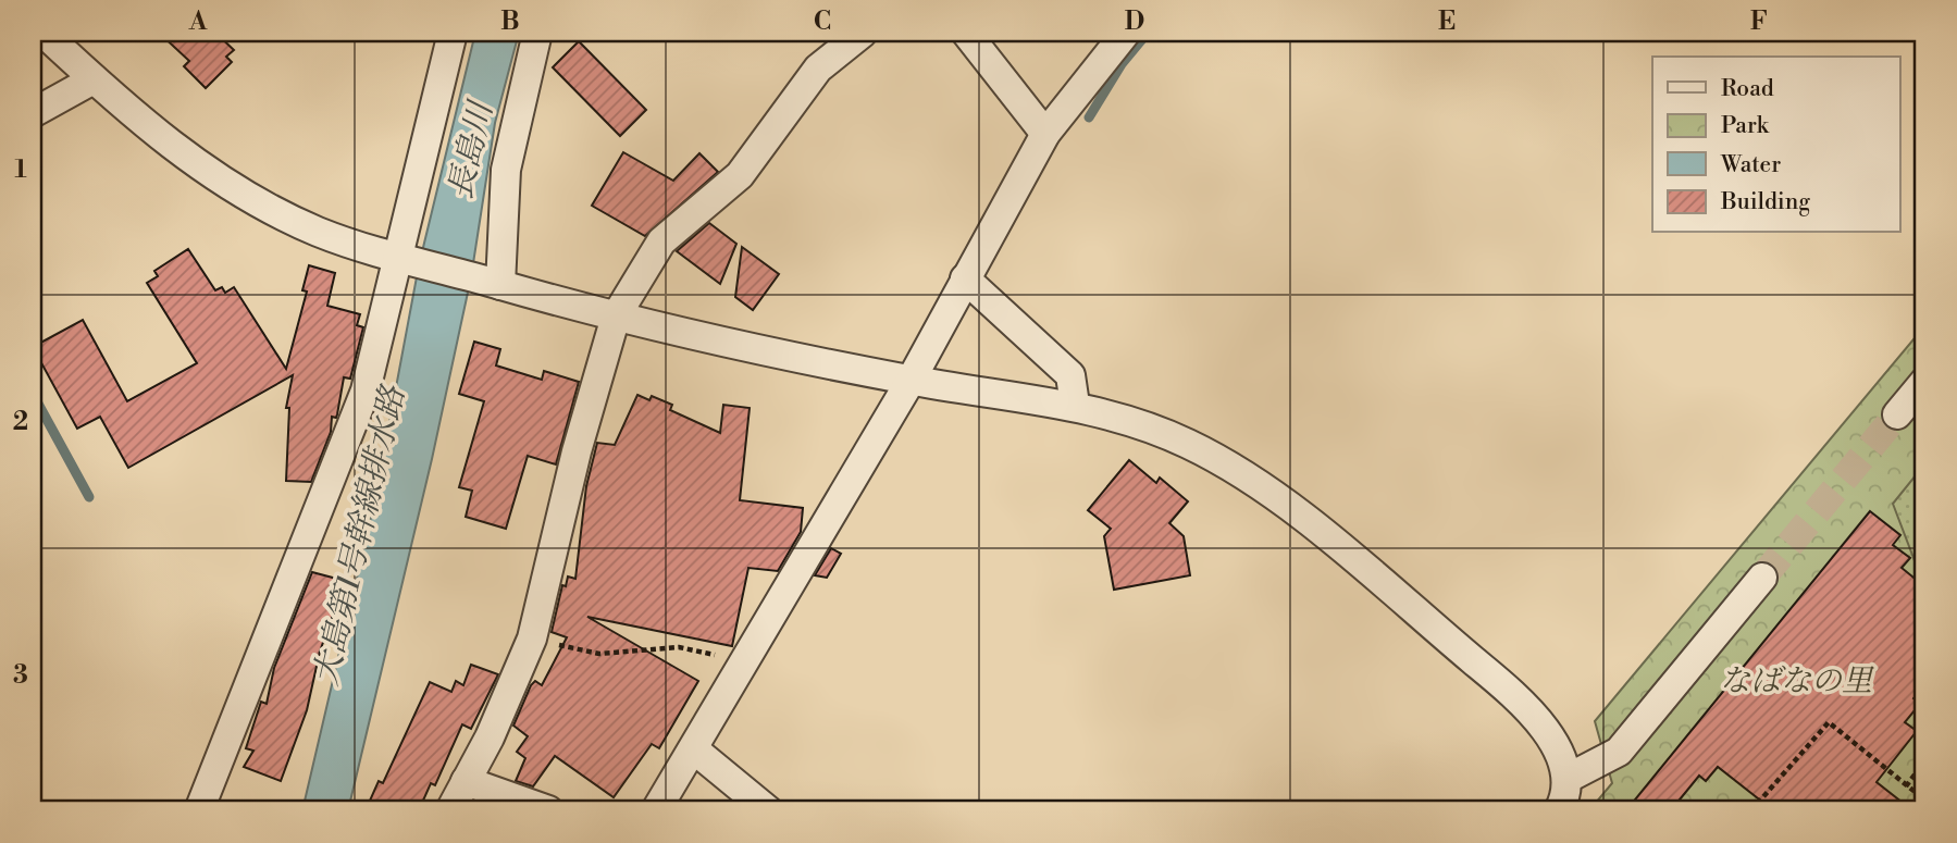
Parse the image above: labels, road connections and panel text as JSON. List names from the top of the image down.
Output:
{
  "water": ["長島川", "大島第1号幹線排水路"],
  "parks": ["なばなの里"],
  "legend": [
    "Road",
    "Park",
    "Water",
    "Building"
  ],
  "grid": {
    "columns": [
      "A",
      "B",
      "C",
      "D",
      "E",
      "F"
    ],
    "rows": ["1", "2", "3"]
  }
}
